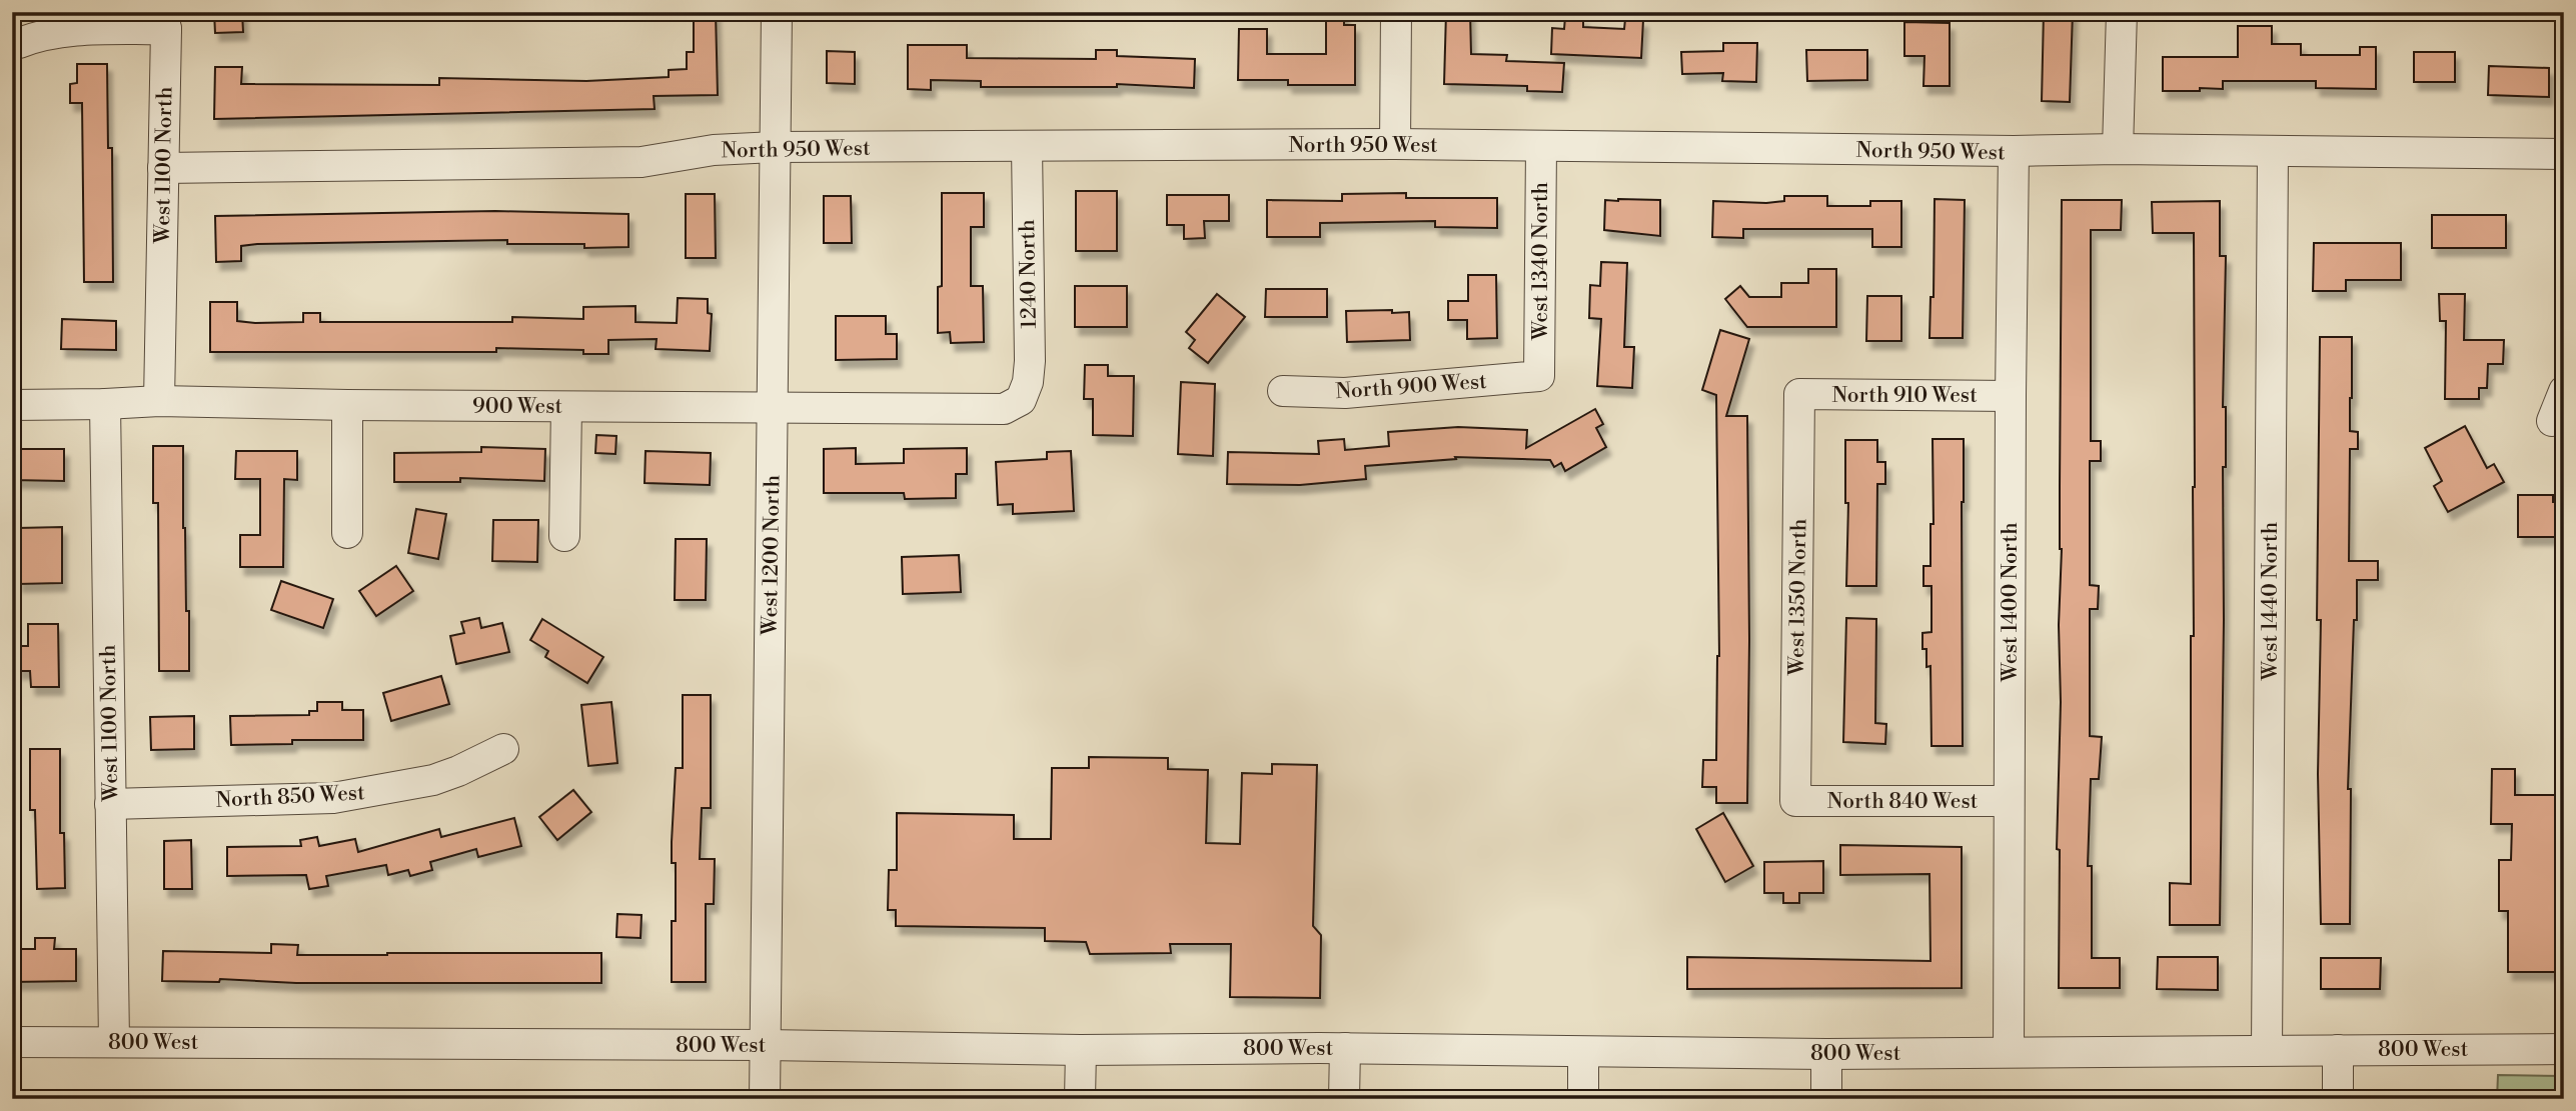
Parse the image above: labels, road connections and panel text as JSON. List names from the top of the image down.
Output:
{
  "streets": {
    "street": [
      "North 950 West",
      "West 1100 North",
      "West 1340 North",
      "1240 North",
      "North 900 West",
      "North 910 West",
      "900 West",
      "West 1200 North",
      "West 1350 North",
      "West 1440 North",
      "West 1400 North",
      "North 850 West",
      "North 840 West",
      "800 West"
    ]
  },
  "crossings": [
    ["North 950 West", "West 1100 North"],
    ["North 950 West", "West 1340 North"],
    ["North 950 West", "1240 North"],
    ["North 950 West", "West 1200 North"],
    ["North 950 West", "West 1440 North"],
    ["North 950 West", "West 1400 North"],
    ["West 1100 North", "900 West"],
    ["West 1100 North", "North 850 West"],
    ["West 1100 North", "800 West"],
    ["West 1340 North", "North 900 West"],
    ["1240 North", "900 West"],
    ["North 910 West", "West 1350 North"],
    ["North 910 West", "West 1400 North"],
    ["900 West", "West 1200 North"],
    ["West 1200 North", "800 West"],
    ["West 1350 North", "North 840 West"],
    ["West 1440 North", "800 West"],
    ["West 1400 North", "North 840 West"],
    ["West 1400 North", "800 West"]
  ]
}
